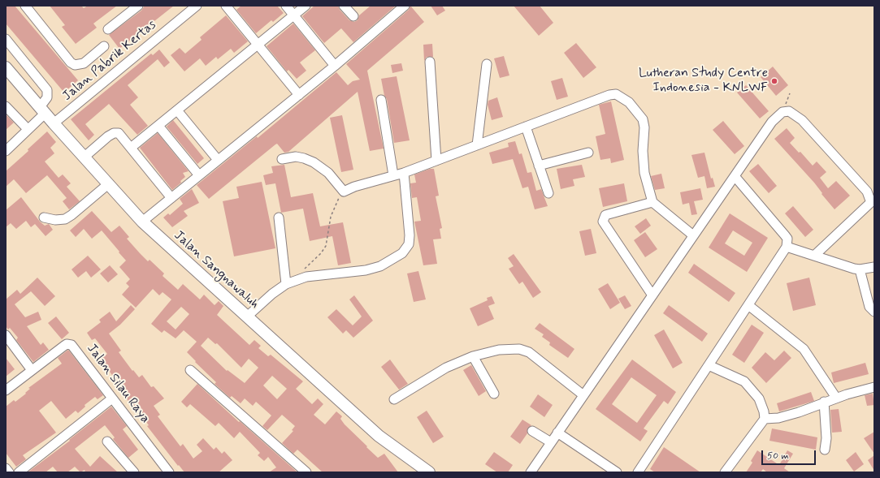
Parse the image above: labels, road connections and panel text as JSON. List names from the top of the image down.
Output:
{
  "streets": {
    "main road": ["Jalan Sangnawaluh"],
    "street": ["Jalan Pabrik Kertas", "Jalan Silau Raya"]
  },
  "crossings": [
    ["Jalan Pabrik Kertas", "Jalan Sangnawaluh"]
  ],
  "places": ["Lutheran Study Centre Indonesia - KNLWF"],
  "scale_bar": "50 m"
}
